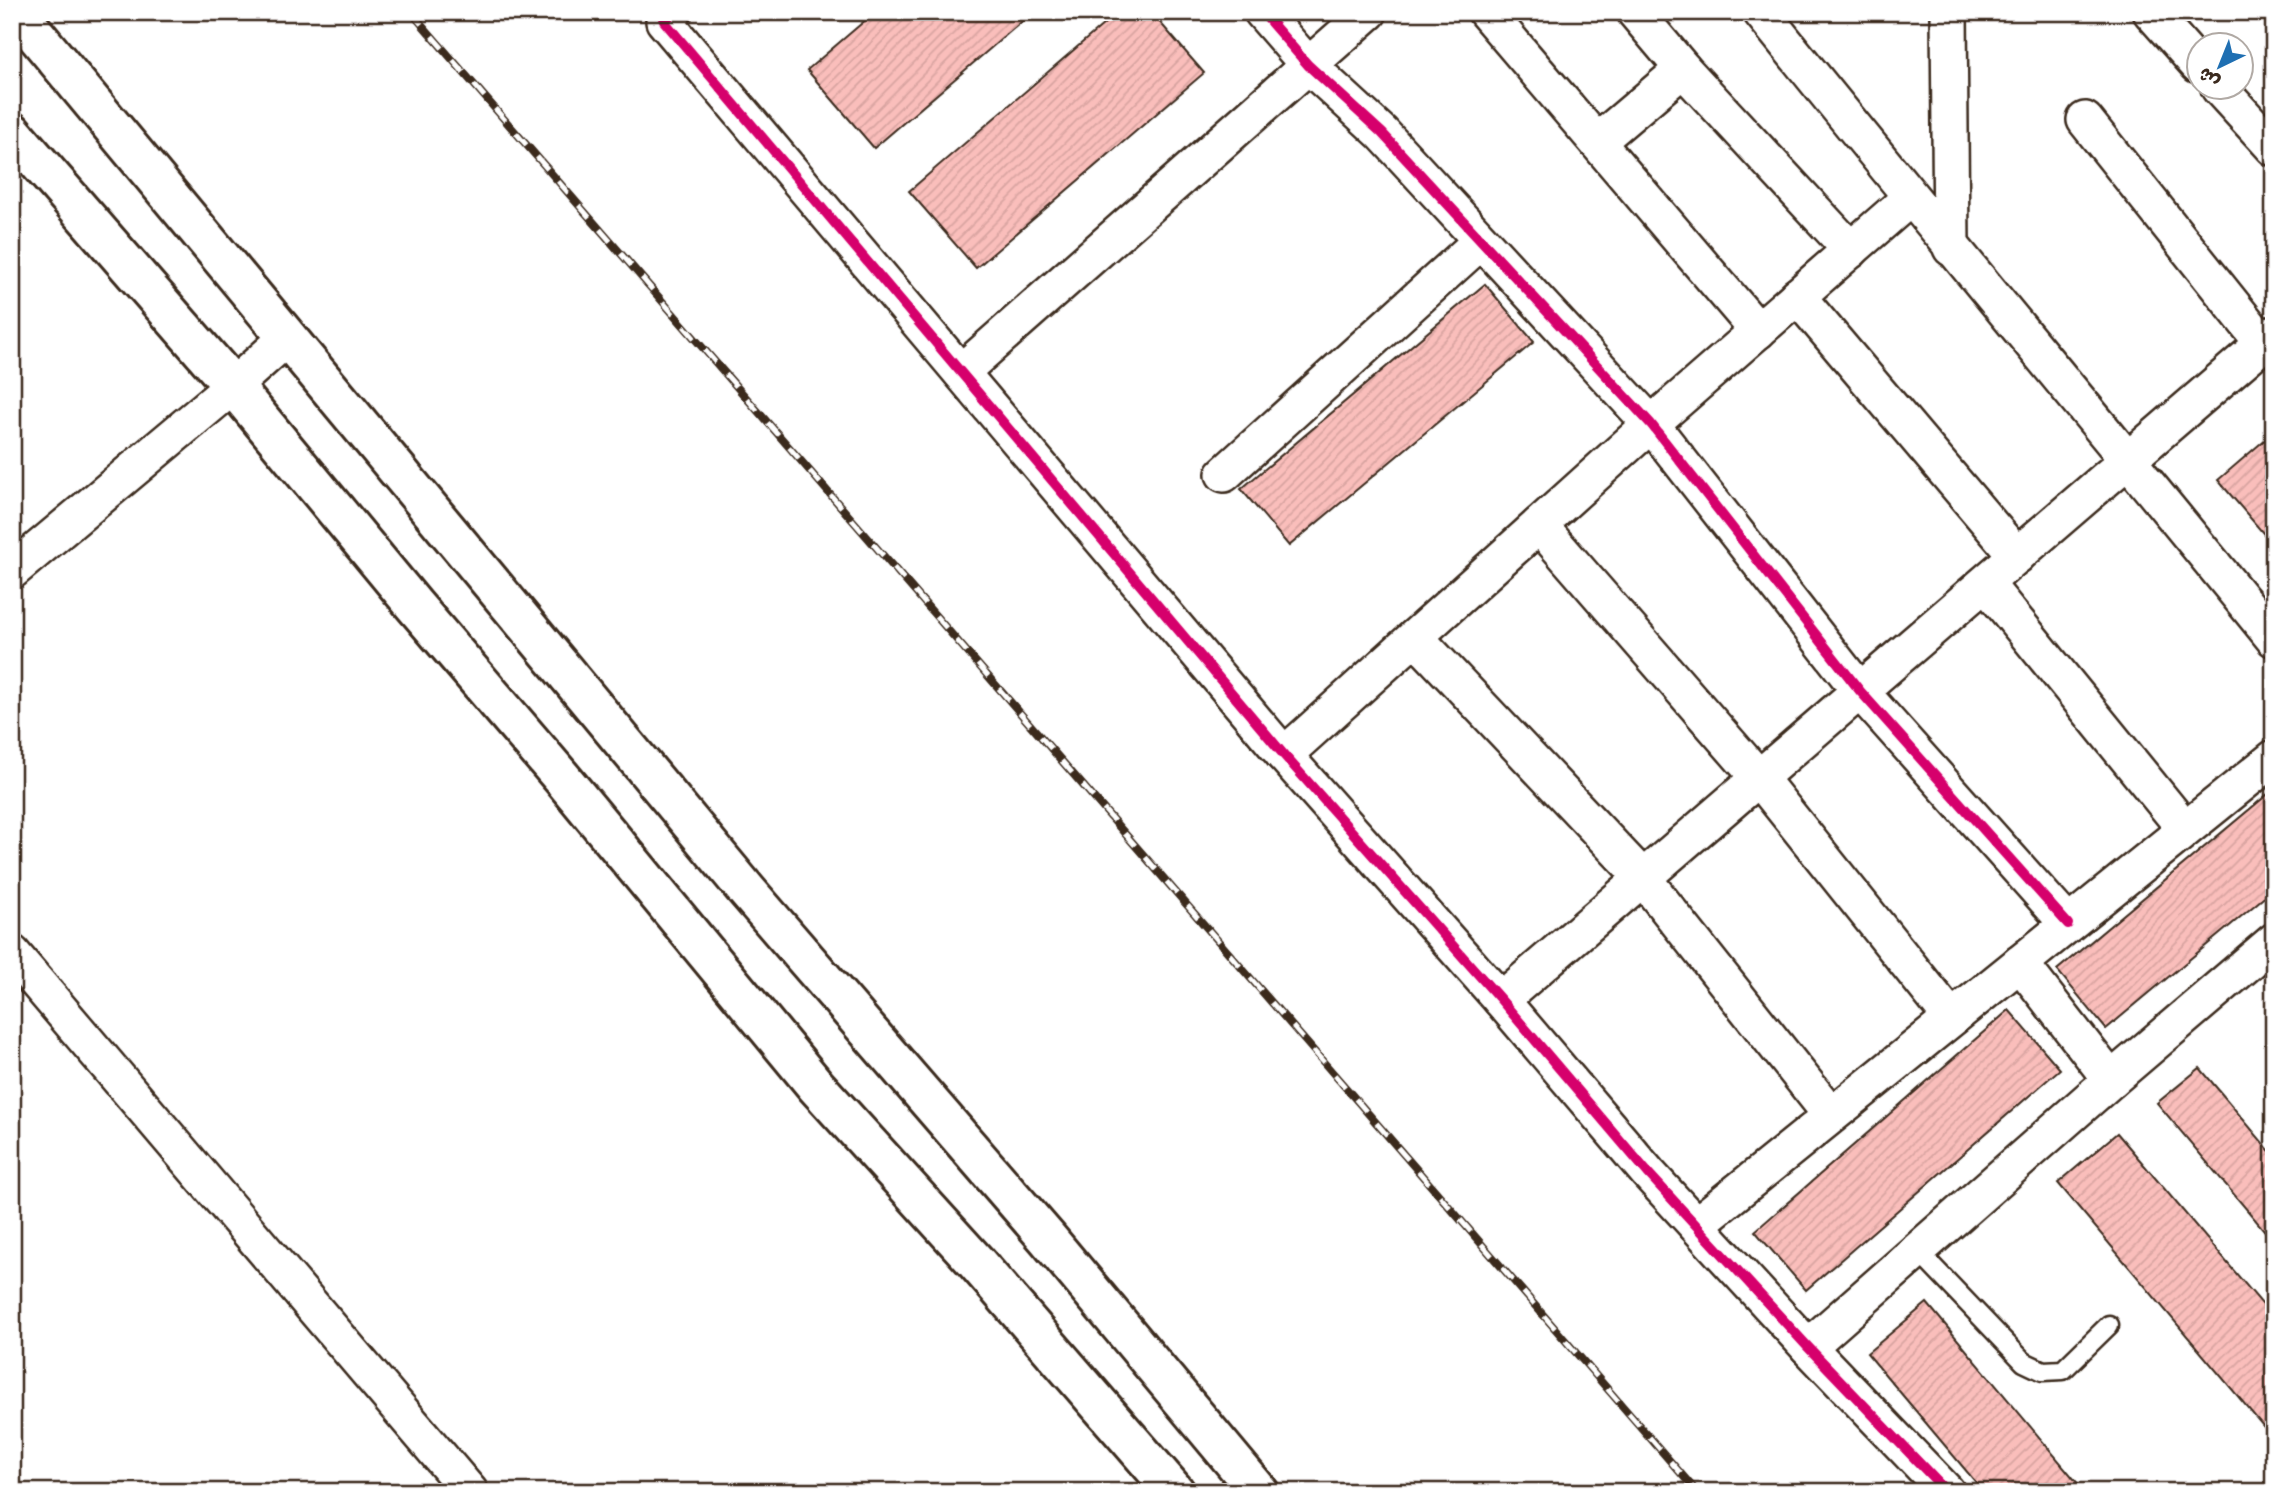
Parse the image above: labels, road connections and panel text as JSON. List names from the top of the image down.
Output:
{
  "north": "bottom left"
}
